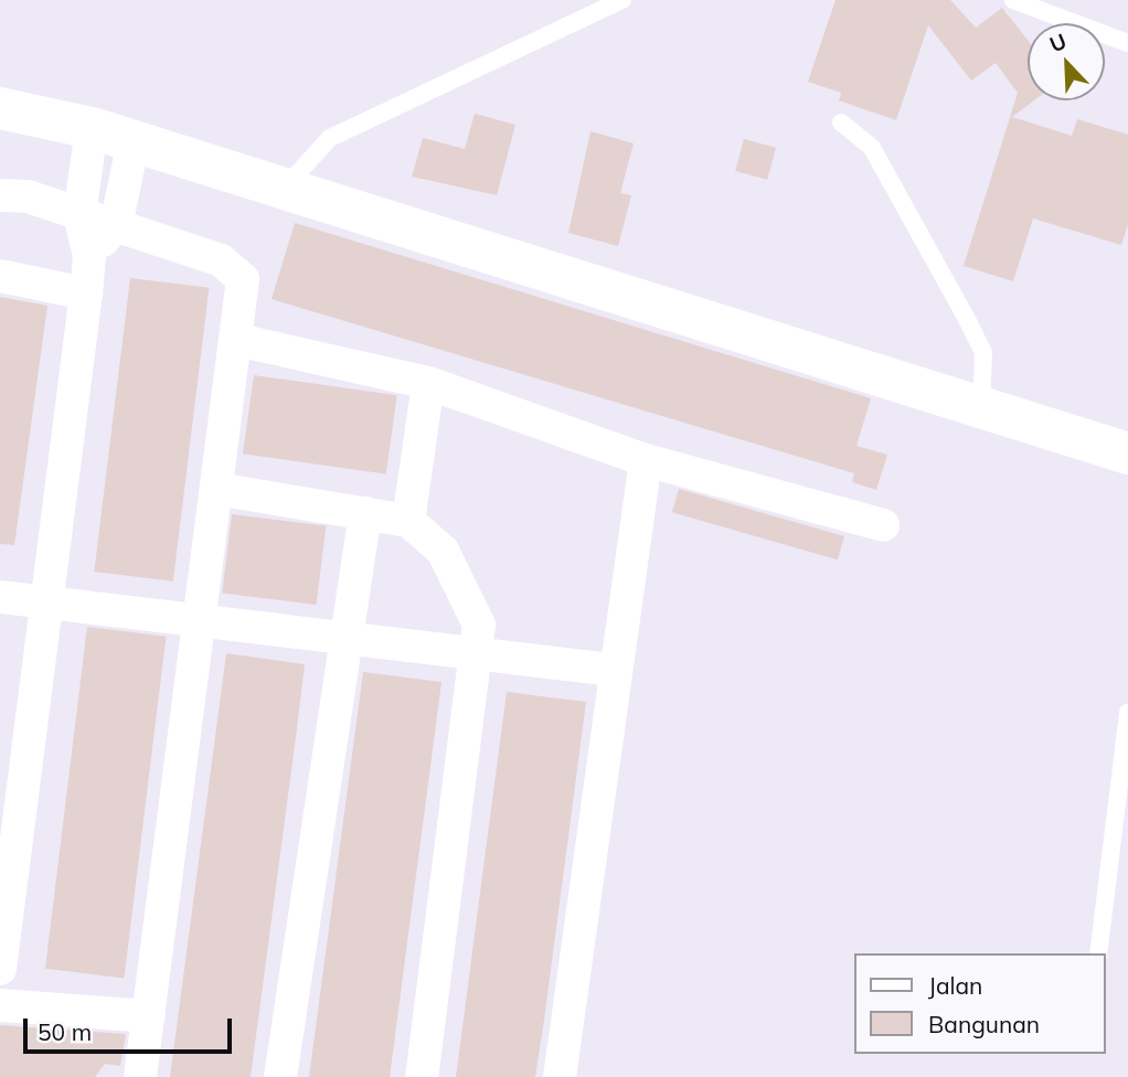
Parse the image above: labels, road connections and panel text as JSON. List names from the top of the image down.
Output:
{
  "legend": ["Jalan", "Bangunan"],
  "scale_bar": "50 m",
  "north": "top left"
}
